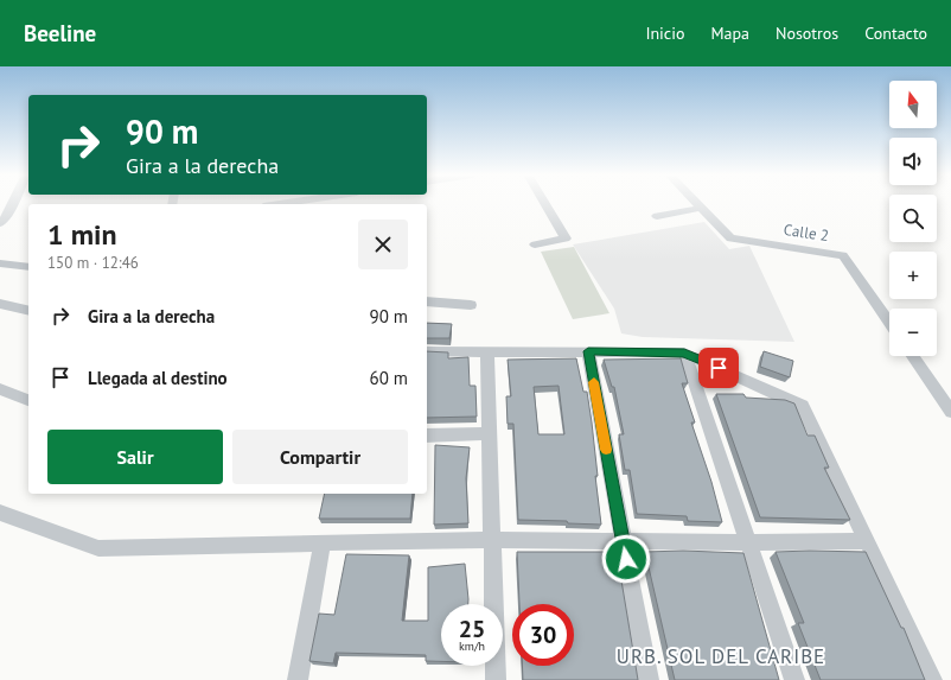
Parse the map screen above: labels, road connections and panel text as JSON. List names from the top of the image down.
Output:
{
  "streets": {
    "street": ["Calle 2"]
  },
  "districts": ["URB. SOL DEL CARIBE"],
  "north": "top",
  "page": {
    "header": "Beeline",
    "nav": [
      "Inicio",
      "Mapa",
      "Nosotros",
      "Contacto"
    ],
    "map_buttons": ["+", "−"],
    "turn": ["90 m", "Gira a la derecha"],
    "heading": ["1 min", "150 m · 12:46"],
    "list": [
      {
        "name": "Gira a la derecha",
        "value": "90 m"
      },
      {
        "name": "Llegada al destino",
        "value": "60 m"
      }
    ],
    "buttons": ["Salir", "Compartir"],
    "speed": "25 km/h",
    "limit": "30"
  }
}
